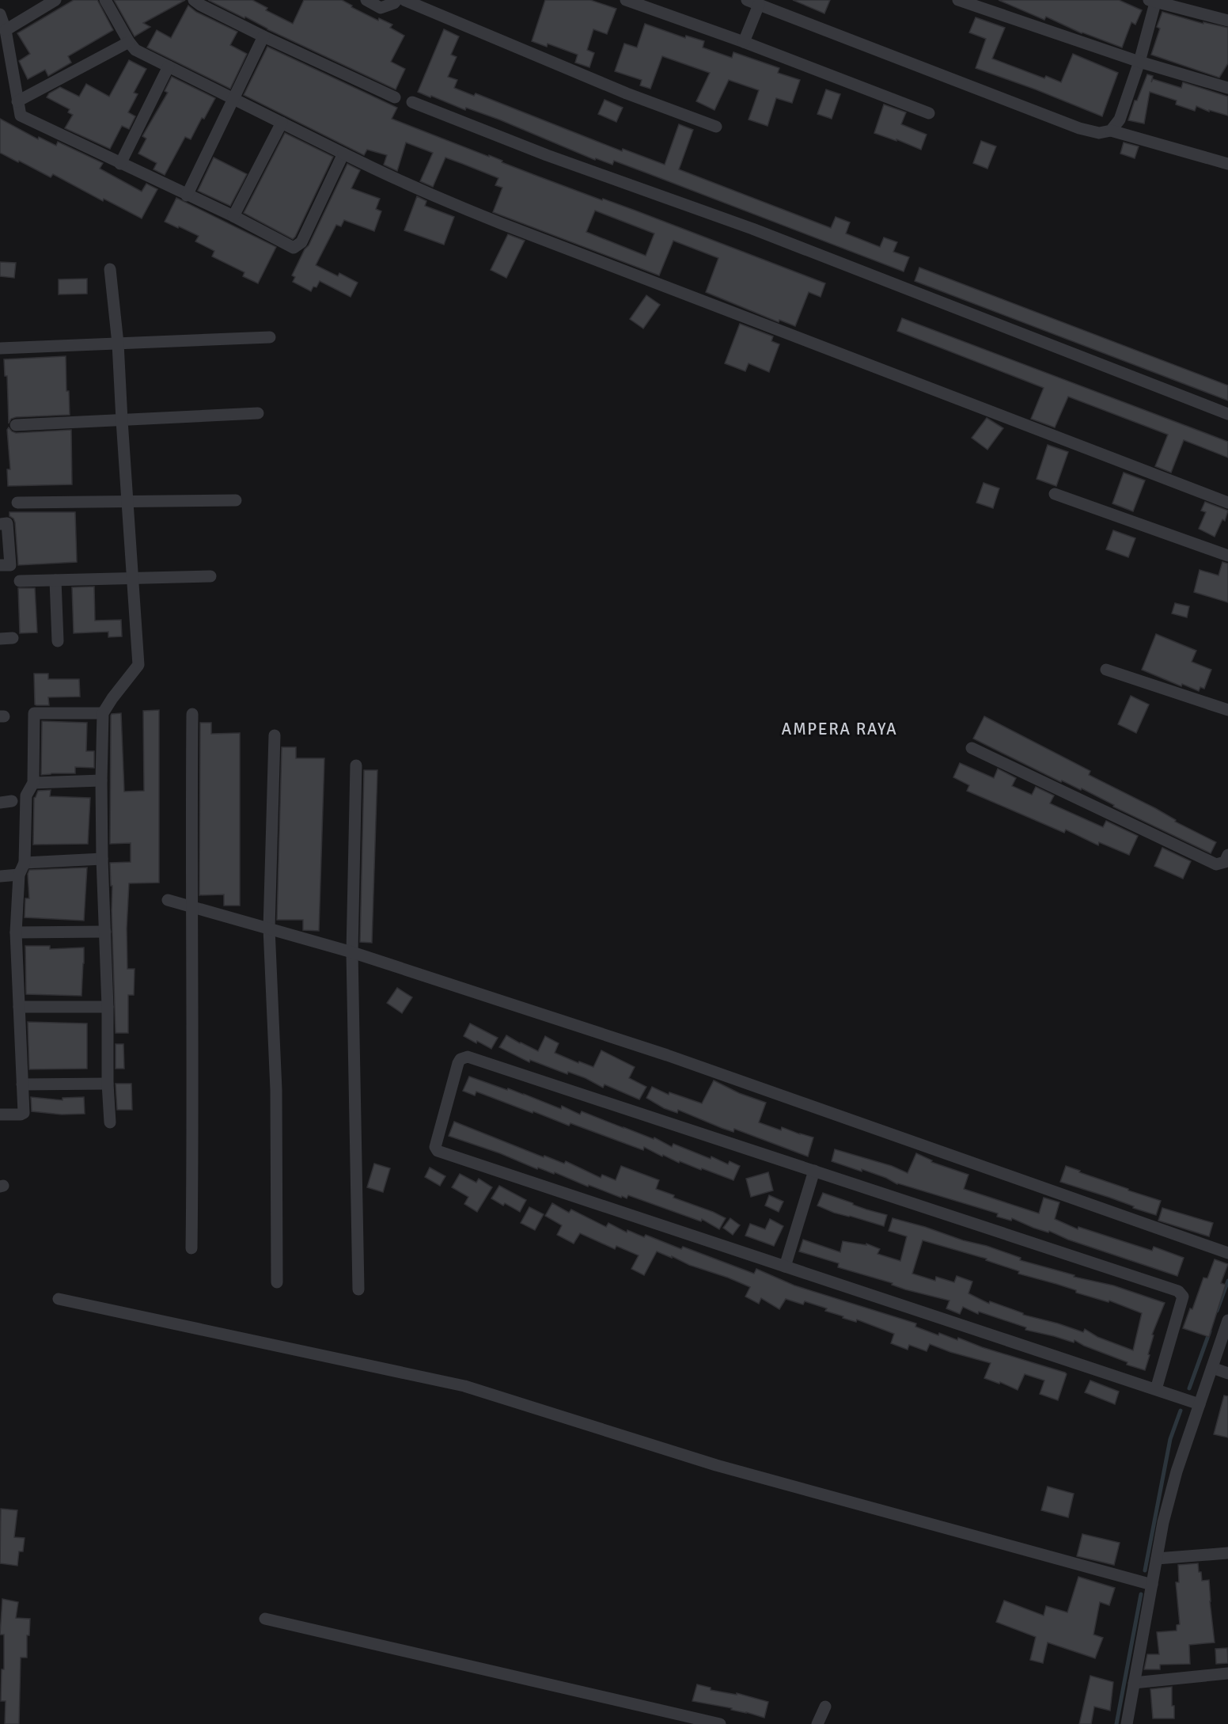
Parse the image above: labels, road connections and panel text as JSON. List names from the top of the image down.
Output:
{
  "districts": ["AMPERA RAYA"]
}
